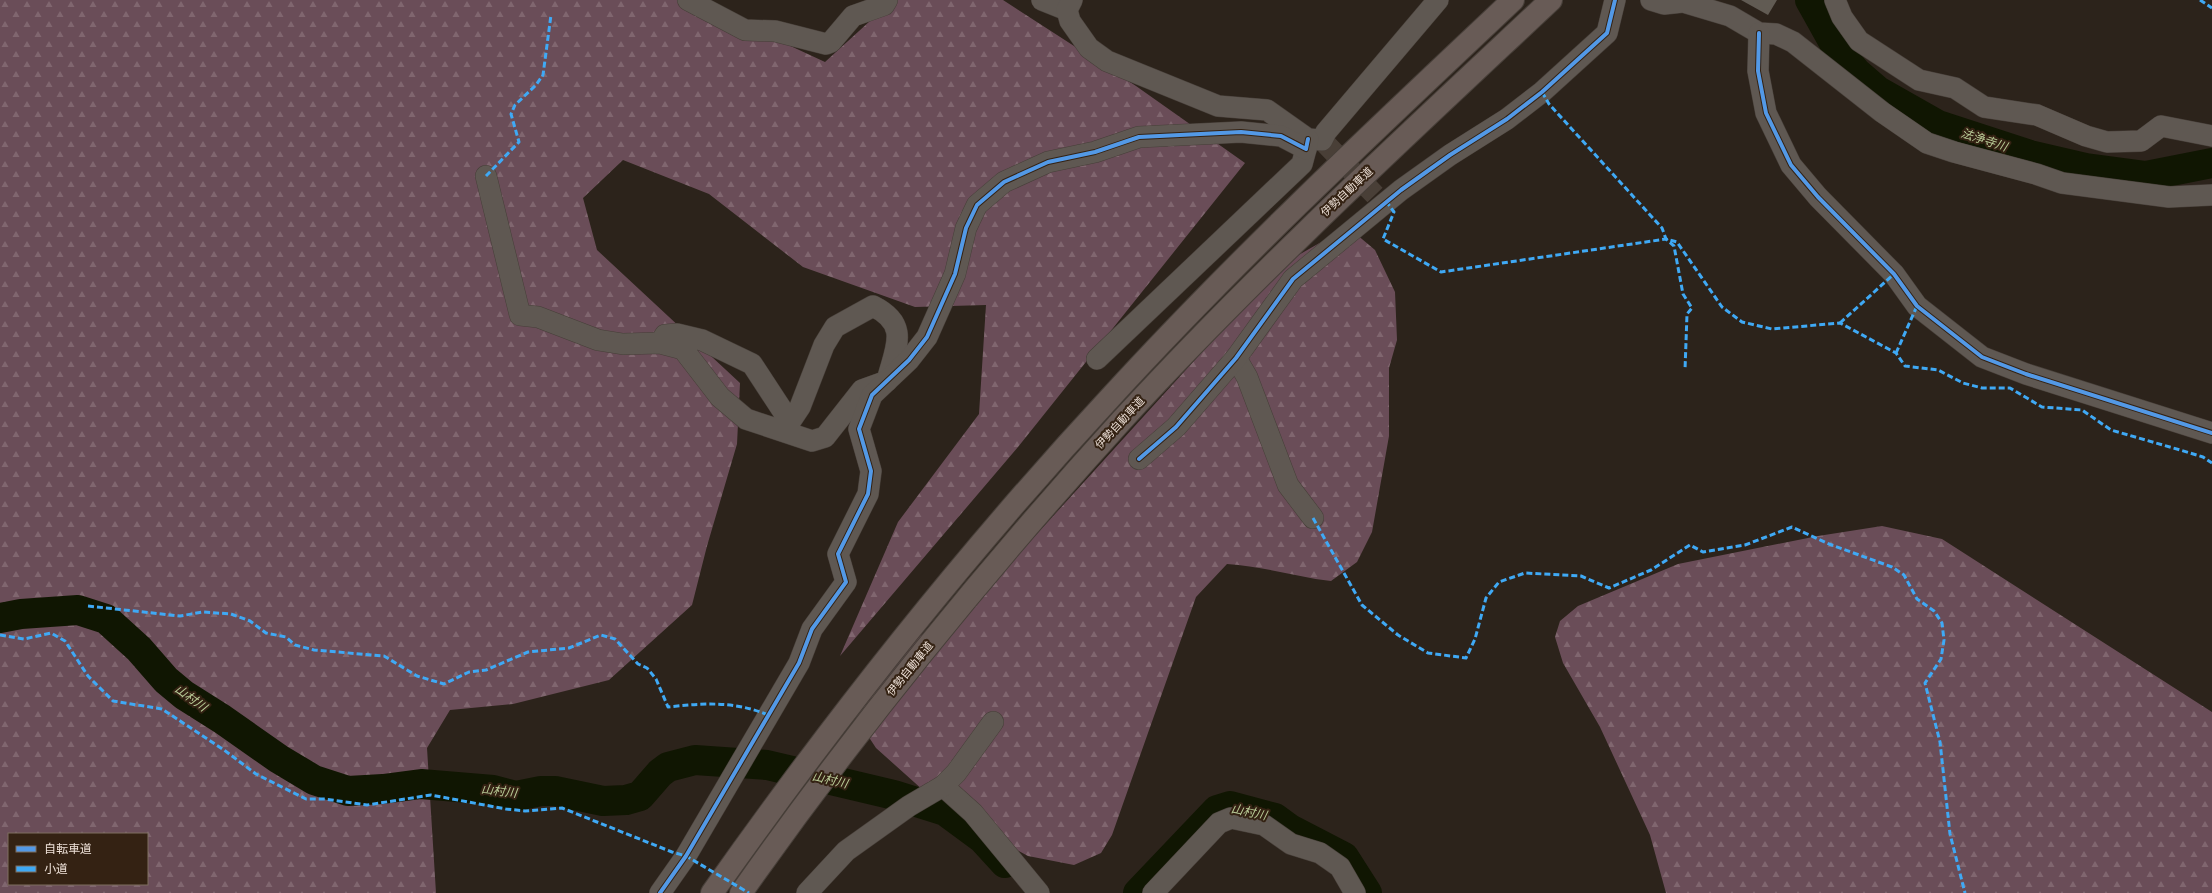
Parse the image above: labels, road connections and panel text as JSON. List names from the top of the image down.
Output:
{
  "streets": {
    "highway": ["伊勢自動車道"]
  },
  "water": ["法浄寺川", "山村川"],
  "legend": ["自転車道", "小道"]
}
